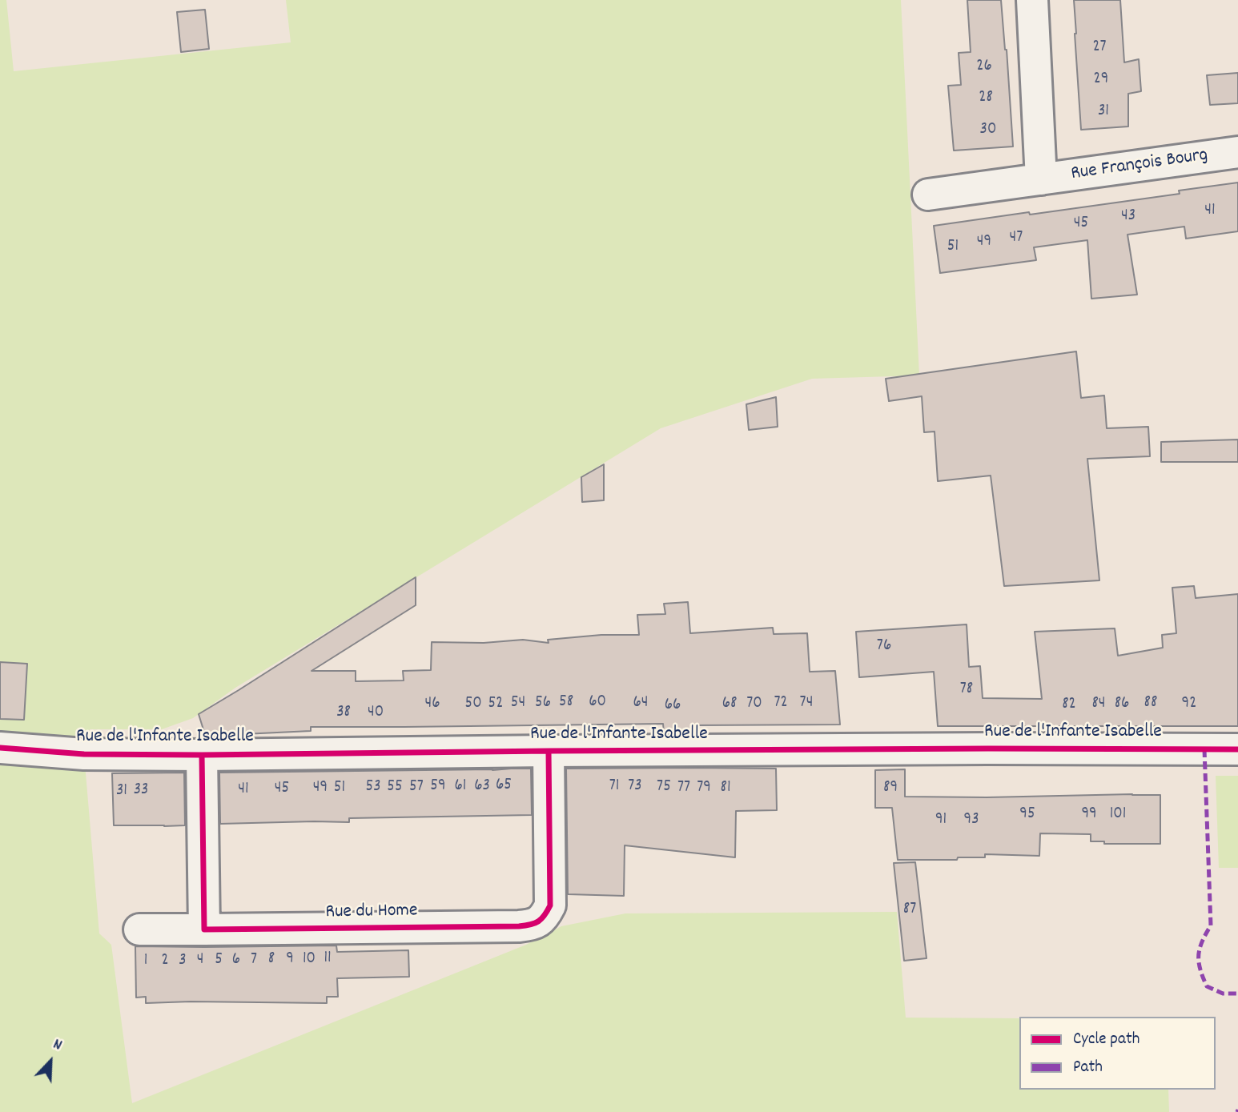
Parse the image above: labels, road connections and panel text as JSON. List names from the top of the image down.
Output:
{
  "streets": {
    "street": ["Rue François Bourg", "Rue de l'Infante Isabelle", "Rue du Home"]
  },
  "crossings": [
    ["Rue de l'Infante Isabelle", "Rue du Home"]
  ],
  "house_numbers": [
    "27",
    "26",
    "29",
    "28",
    "31",
    "30",
    "41",
    "43",
    "45",
    "47",
    "49",
    "51",
    "76",
    "78",
    "58",
    "60",
    "54",
    "56",
    "64",
    "72",
    "74",
    "88",
    "46",
    "50",
    "52",
    "68",
    "70",
    "84",
    "86",
    "92",
    "82",
    "66",
    "38",
    "40",
    "65",
    "59",
    "61",
    "63",
    "71",
    "73",
    "53",
    "55",
    "57",
    "75",
    "49",
    "51",
    "77",
    "79",
    "81",
    "89",
    "45",
    "41",
    "33",
    "31",
    "95",
    "99",
    "101",
    "91",
    "93",
    "87",
    "11",
    "8",
    "9",
    "10",
    "4",
    "5",
    "6",
    "7",
    "1",
    "2",
    "3"
  ],
  "legend": ["Cycle path", "Path"],
  "north": "top right"
}
